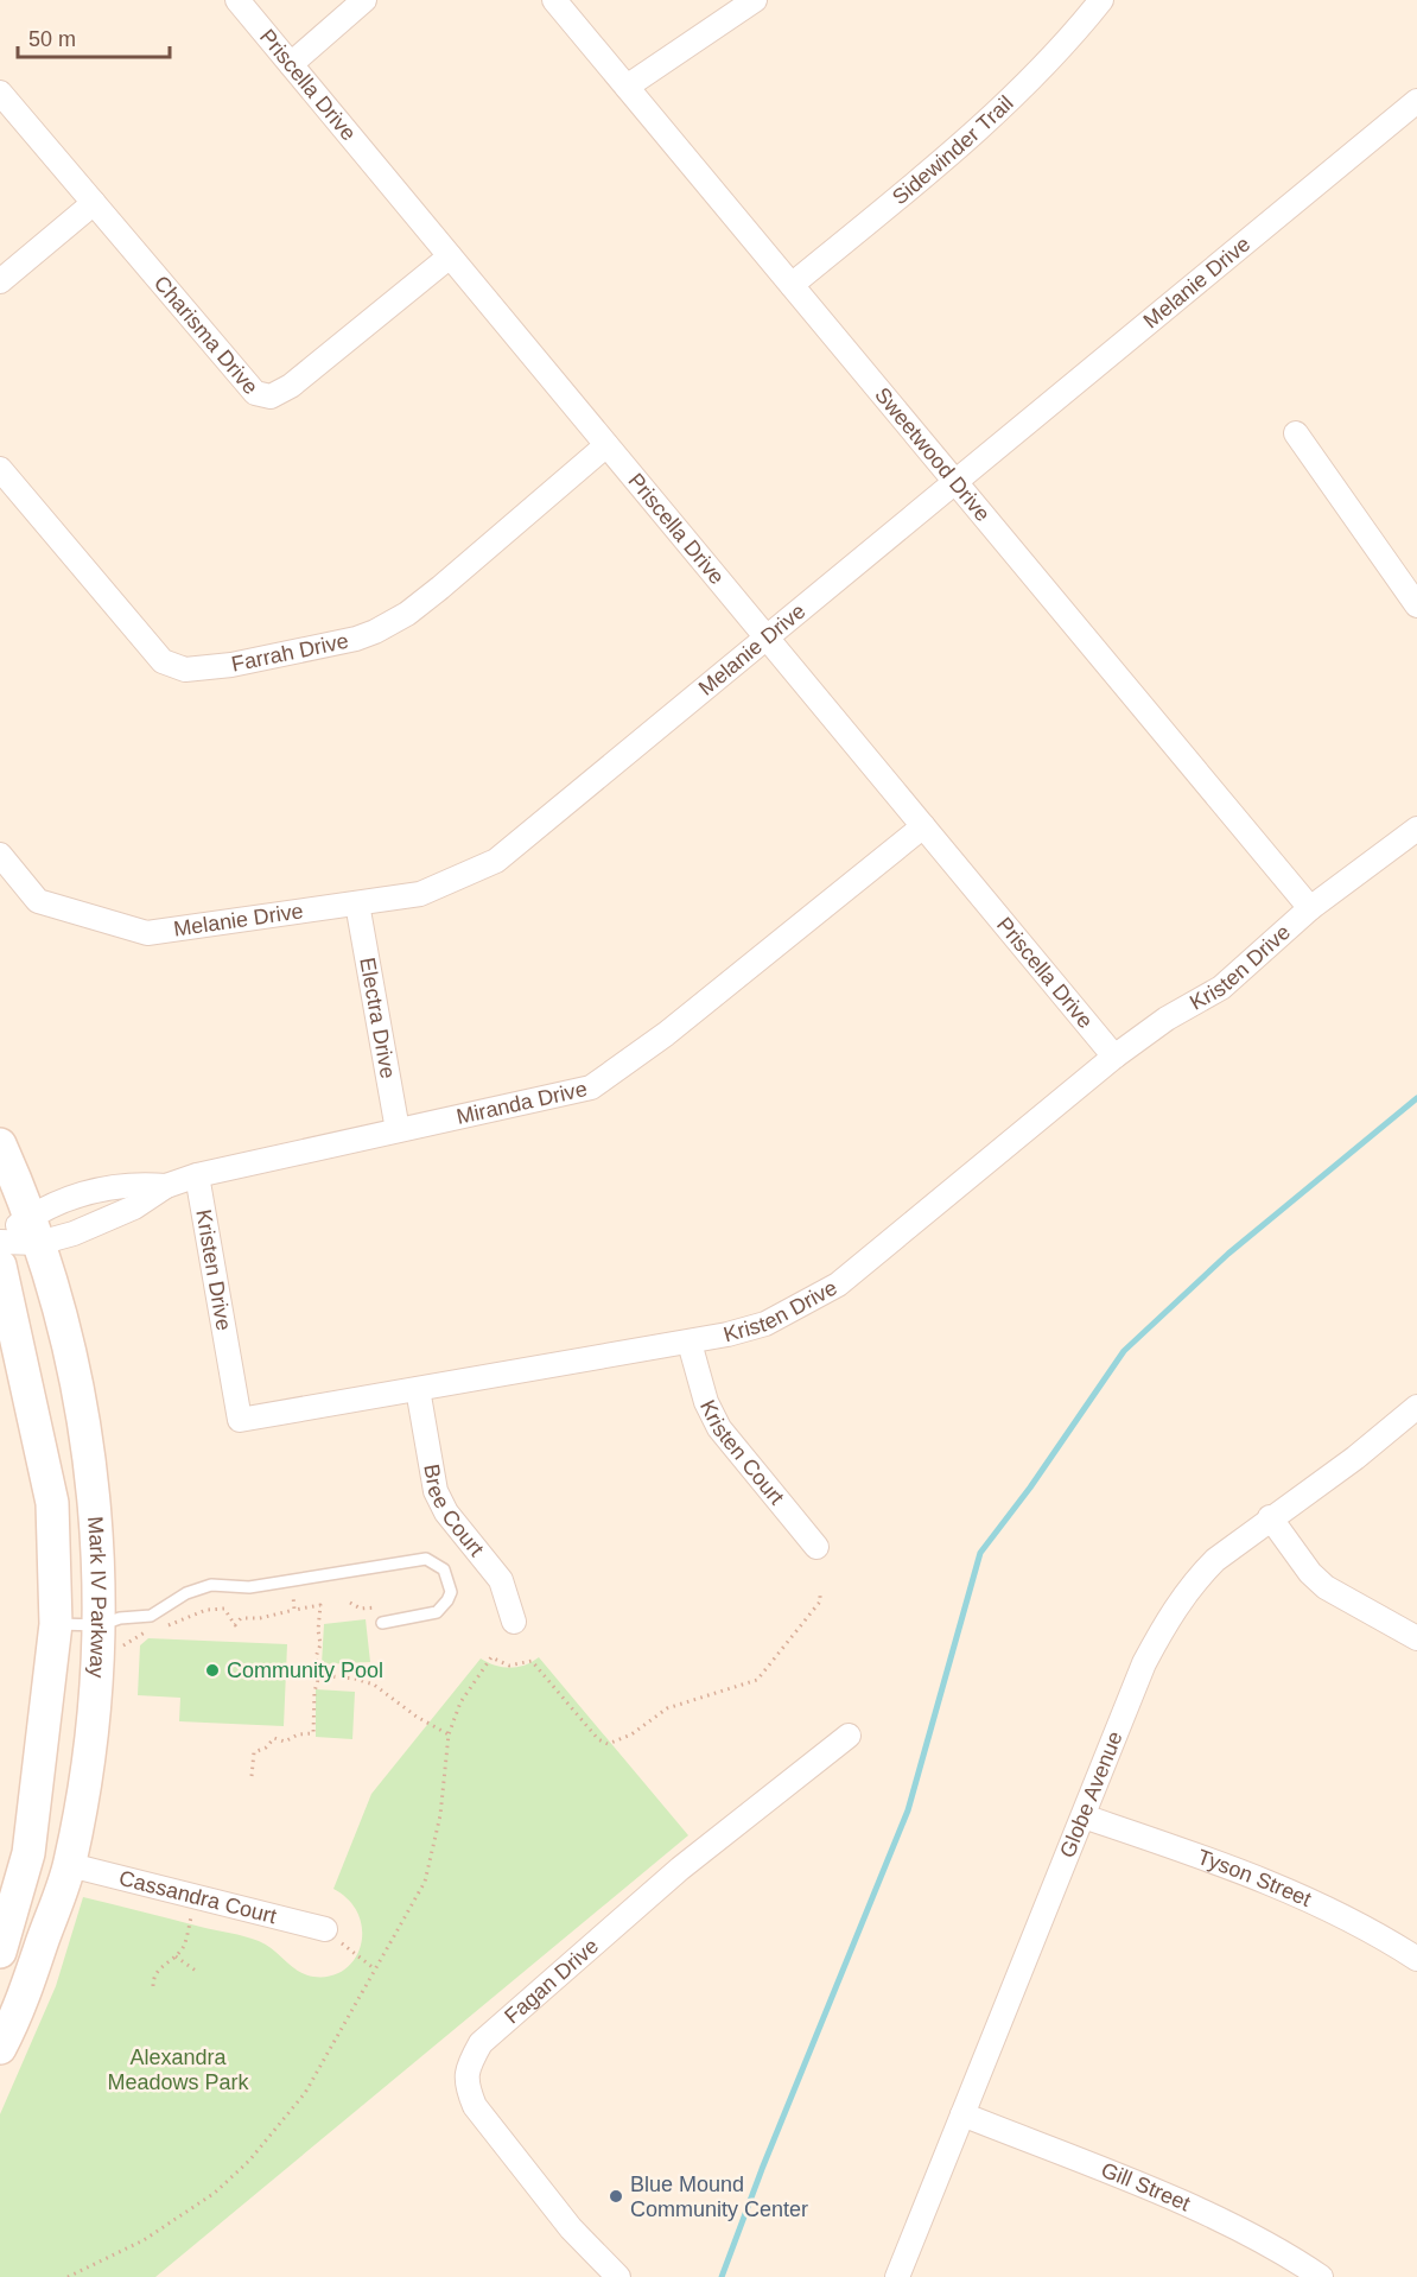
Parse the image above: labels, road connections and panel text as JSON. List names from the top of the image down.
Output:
{
  "streets": {
    "main road": ["Mark IV Parkway"],
    "street": [
      "Priscella Drive",
      "Sidewinder Trail",
      "Melanie Drive",
      "Charisma Drive",
      "Sweetwood Drive",
      "Farrah Drive",
      "Kristen Drive",
      "Electra Drive",
      "Miranda Drive",
      "Kristen Court",
      "Bree Court",
      "Globe Avenue",
      "Tyson Street",
      "Cassandra Court",
      "Fagan Drive",
      "Gill Street"
    ]
  },
  "crossings": [
    ["Priscella Drive", "Melanie Drive"],
    ["Priscella Drive", "Charisma Drive"],
    ["Priscella Drive", "Farrah Drive"],
    ["Priscella Drive", "Kristen Drive"],
    ["Priscella Drive", "Miranda Drive"],
    ["Sidewinder Trail", "Sweetwood Drive"],
    ["Melanie Drive", "Sweetwood Drive"],
    ["Melanie Drive", "Electra Drive"],
    ["Sweetwood Drive", "Kristen Drive"],
    ["Kristen Drive", "Miranda Drive"],
    ["Kristen Drive", "Kristen Court"],
    ["Kristen Drive", "Bree Court"],
    ["Electra Drive", "Miranda Drive"],
    ["Miranda Drive", "Mark IV Parkway"],
    ["Mark IV Parkway", "Cassandra Court"],
    ["Globe Avenue", "Tyson Street"],
    ["Globe Avenue", "Gill Street"]
  ],
  "parks": ["Alexandra Meadows Park"],
  "places": ["Community Pool", "Blue Mound Community Center"],
  "scale_bar": "50 m"
}
